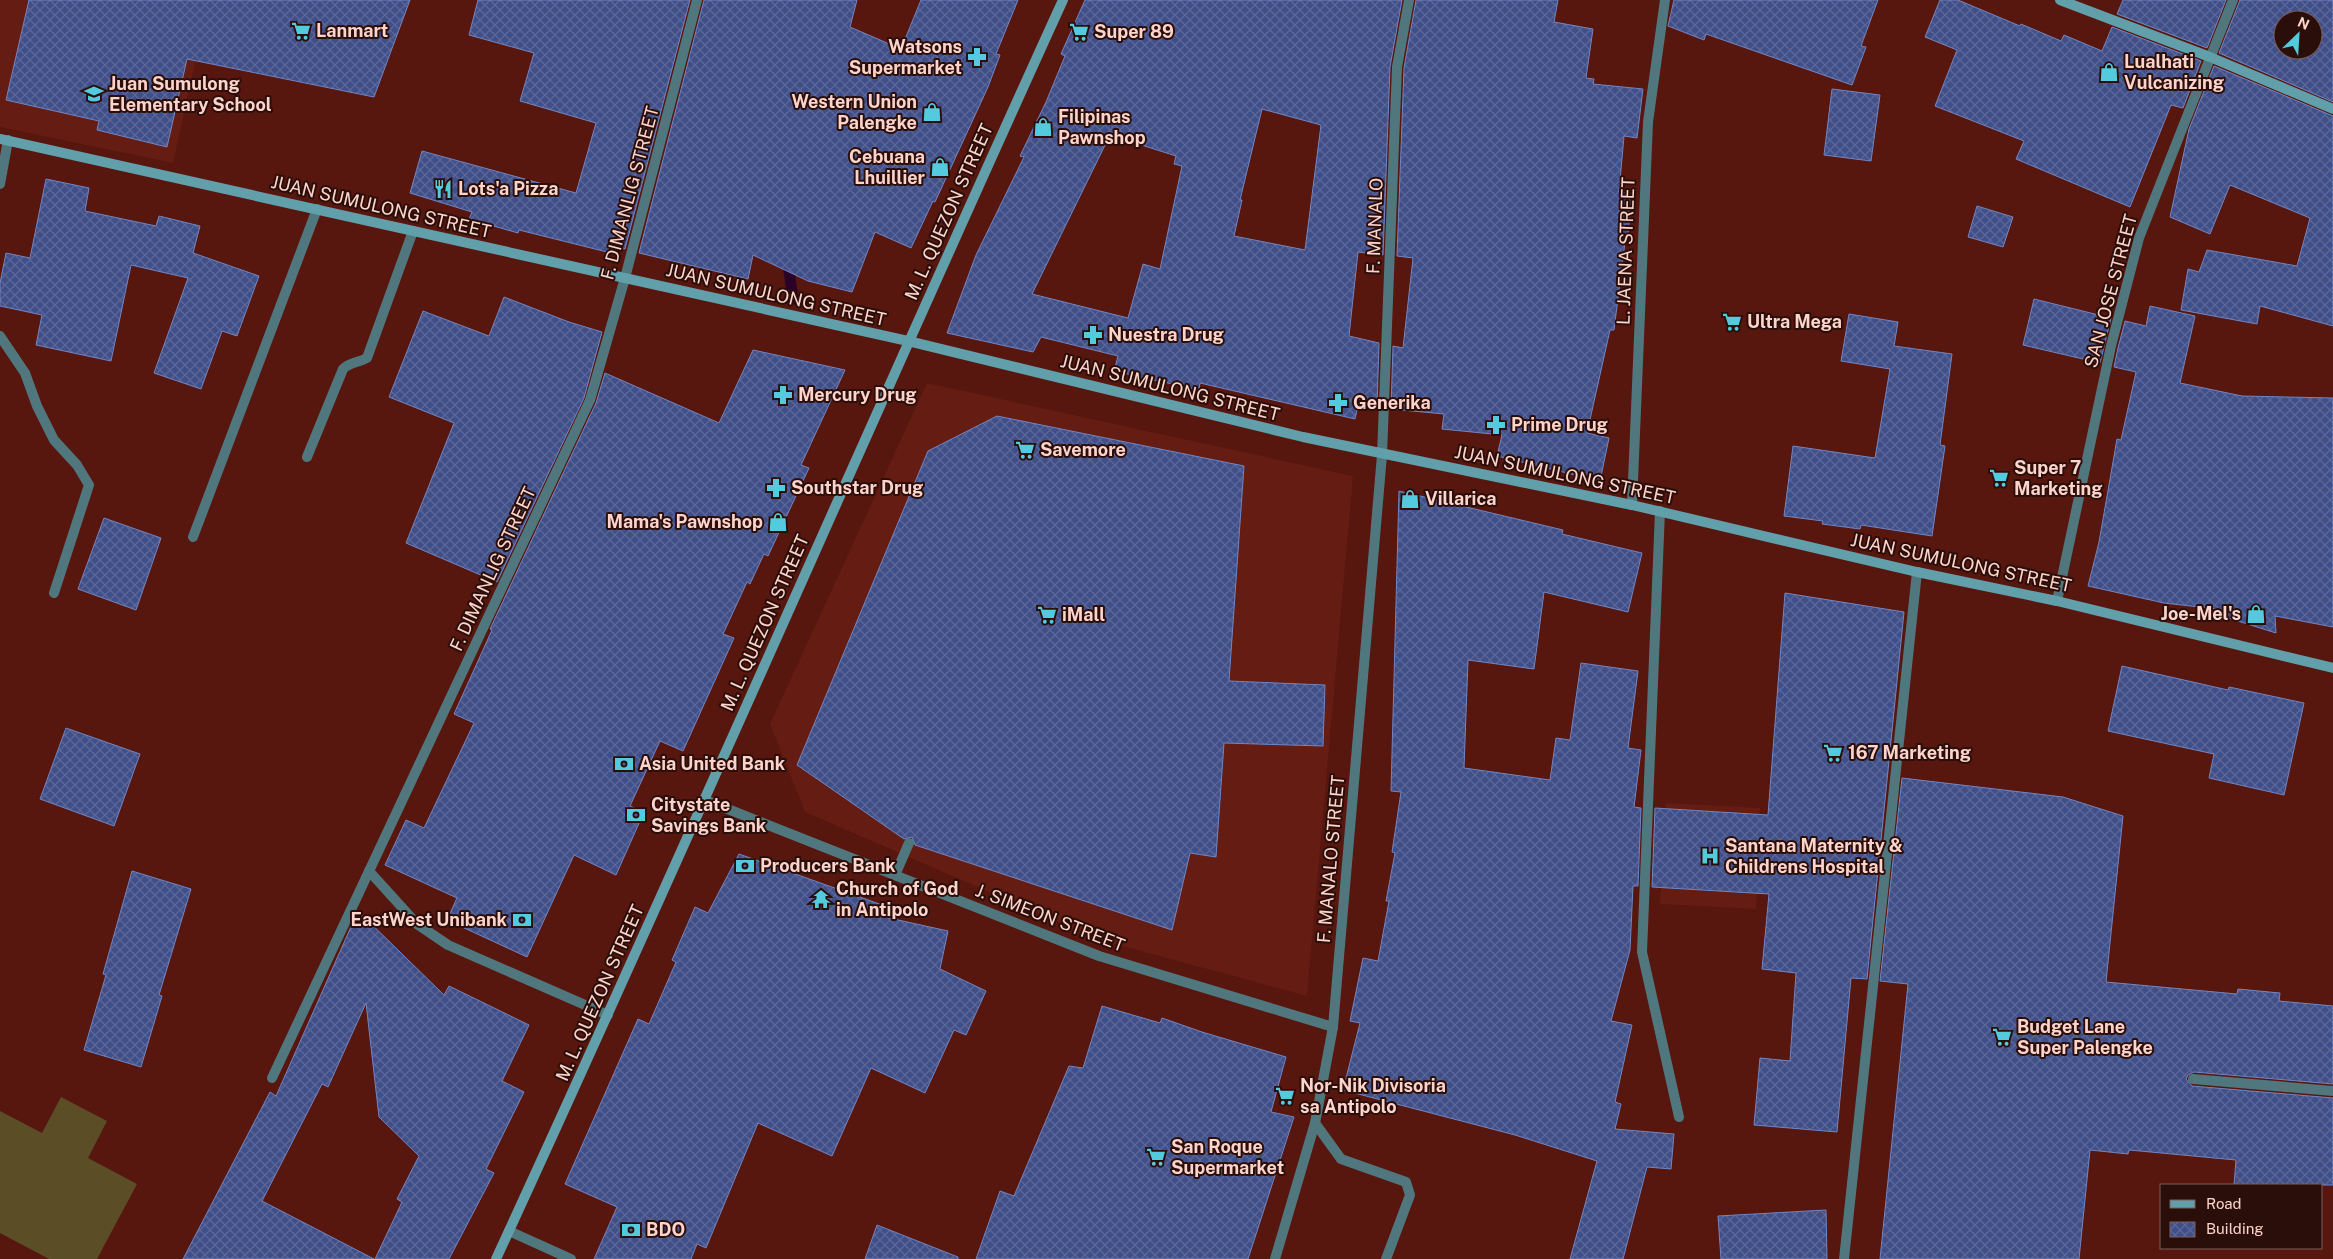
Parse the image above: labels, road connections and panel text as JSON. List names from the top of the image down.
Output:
{
  "streets": {
    "main road": ["JUAN SUMULONG STREET", "M. L. QUEZON STREET"],
    "street": [
      "F. DIMANLIG STREET",
      "F. MANALO",
      "L. JAENA STREET",
      "SAN JOSE STREET",
      "F. MANALO STREET",
      "J. SIMEON STREET"
    ]
  },
  "crossings": [
    ["F. DIMANLIG STREET", "JUAN SUMULONG STREET"],
    ["JUAN SUMULONG STREET", "M. L. QUEZON STREET"],
    ["JUAN SUMULONG STREET", "F. MANALO"],
    ["JUAN SUMULONG STREET", "L. JAENA STREET"],
    ["JUAN SUMULONG STREET", "SAN JOSE STREET"],
    ["JUAN SUMULONG STREET", "F. MANALO STREET"],
    ["M. L. QUEZON STREET", "J. SIMEON STREET"],
    ["F. MANALO", "F. MANALO STREET"],
    ["F. MANALO STREET", "J. SIMEON STREET"]
  ],
  "places": {
    "supermarket": [
      "Lanmart",
      "Super 89",
      "Ultra Mega",
      "Savemore",
      "Super 7 Marketing",
      "iMall",
      "167 Marketing",
      "Budget Lane Super Palengke",
      "Nor-Nik Divisoria sa Antipolo",
      "San Roque Supermarket"
    ],
    "pharmacy": [
      "Watsons Supermarket",
      "Nuestra Drug",
      "Mercury Drug",
      "Generika",
      "Prime Drug",
      "Southstar Drug"
    ],
    "shop": [
      "Lualhati Vulcanizing",
      "Western Union Palengke",
      "Filipinas Pawnshop",
      "Cebuana Lhuillier",
      "Villarica",
      "Mama's Pawnshop",
      "Joe-Mel's"
    ],
    "school or university": ["Juan Sumulong Elementary School"],
    "restaurant": ["Lots'a Pizza"],
    "bank": [
      "Asia United Bank",
      "Citystate Savings Bank",
      "Producers Bank",
      "EastWest Unibank",
      "BDO"
    ],
    "hospital": ["Santana Maternity & Childrens Hospital"],
    "temple": ["Church of God in Antipolo"]
  },
  "legend": ["Road", "Building"],
  "north": "top right"
}
